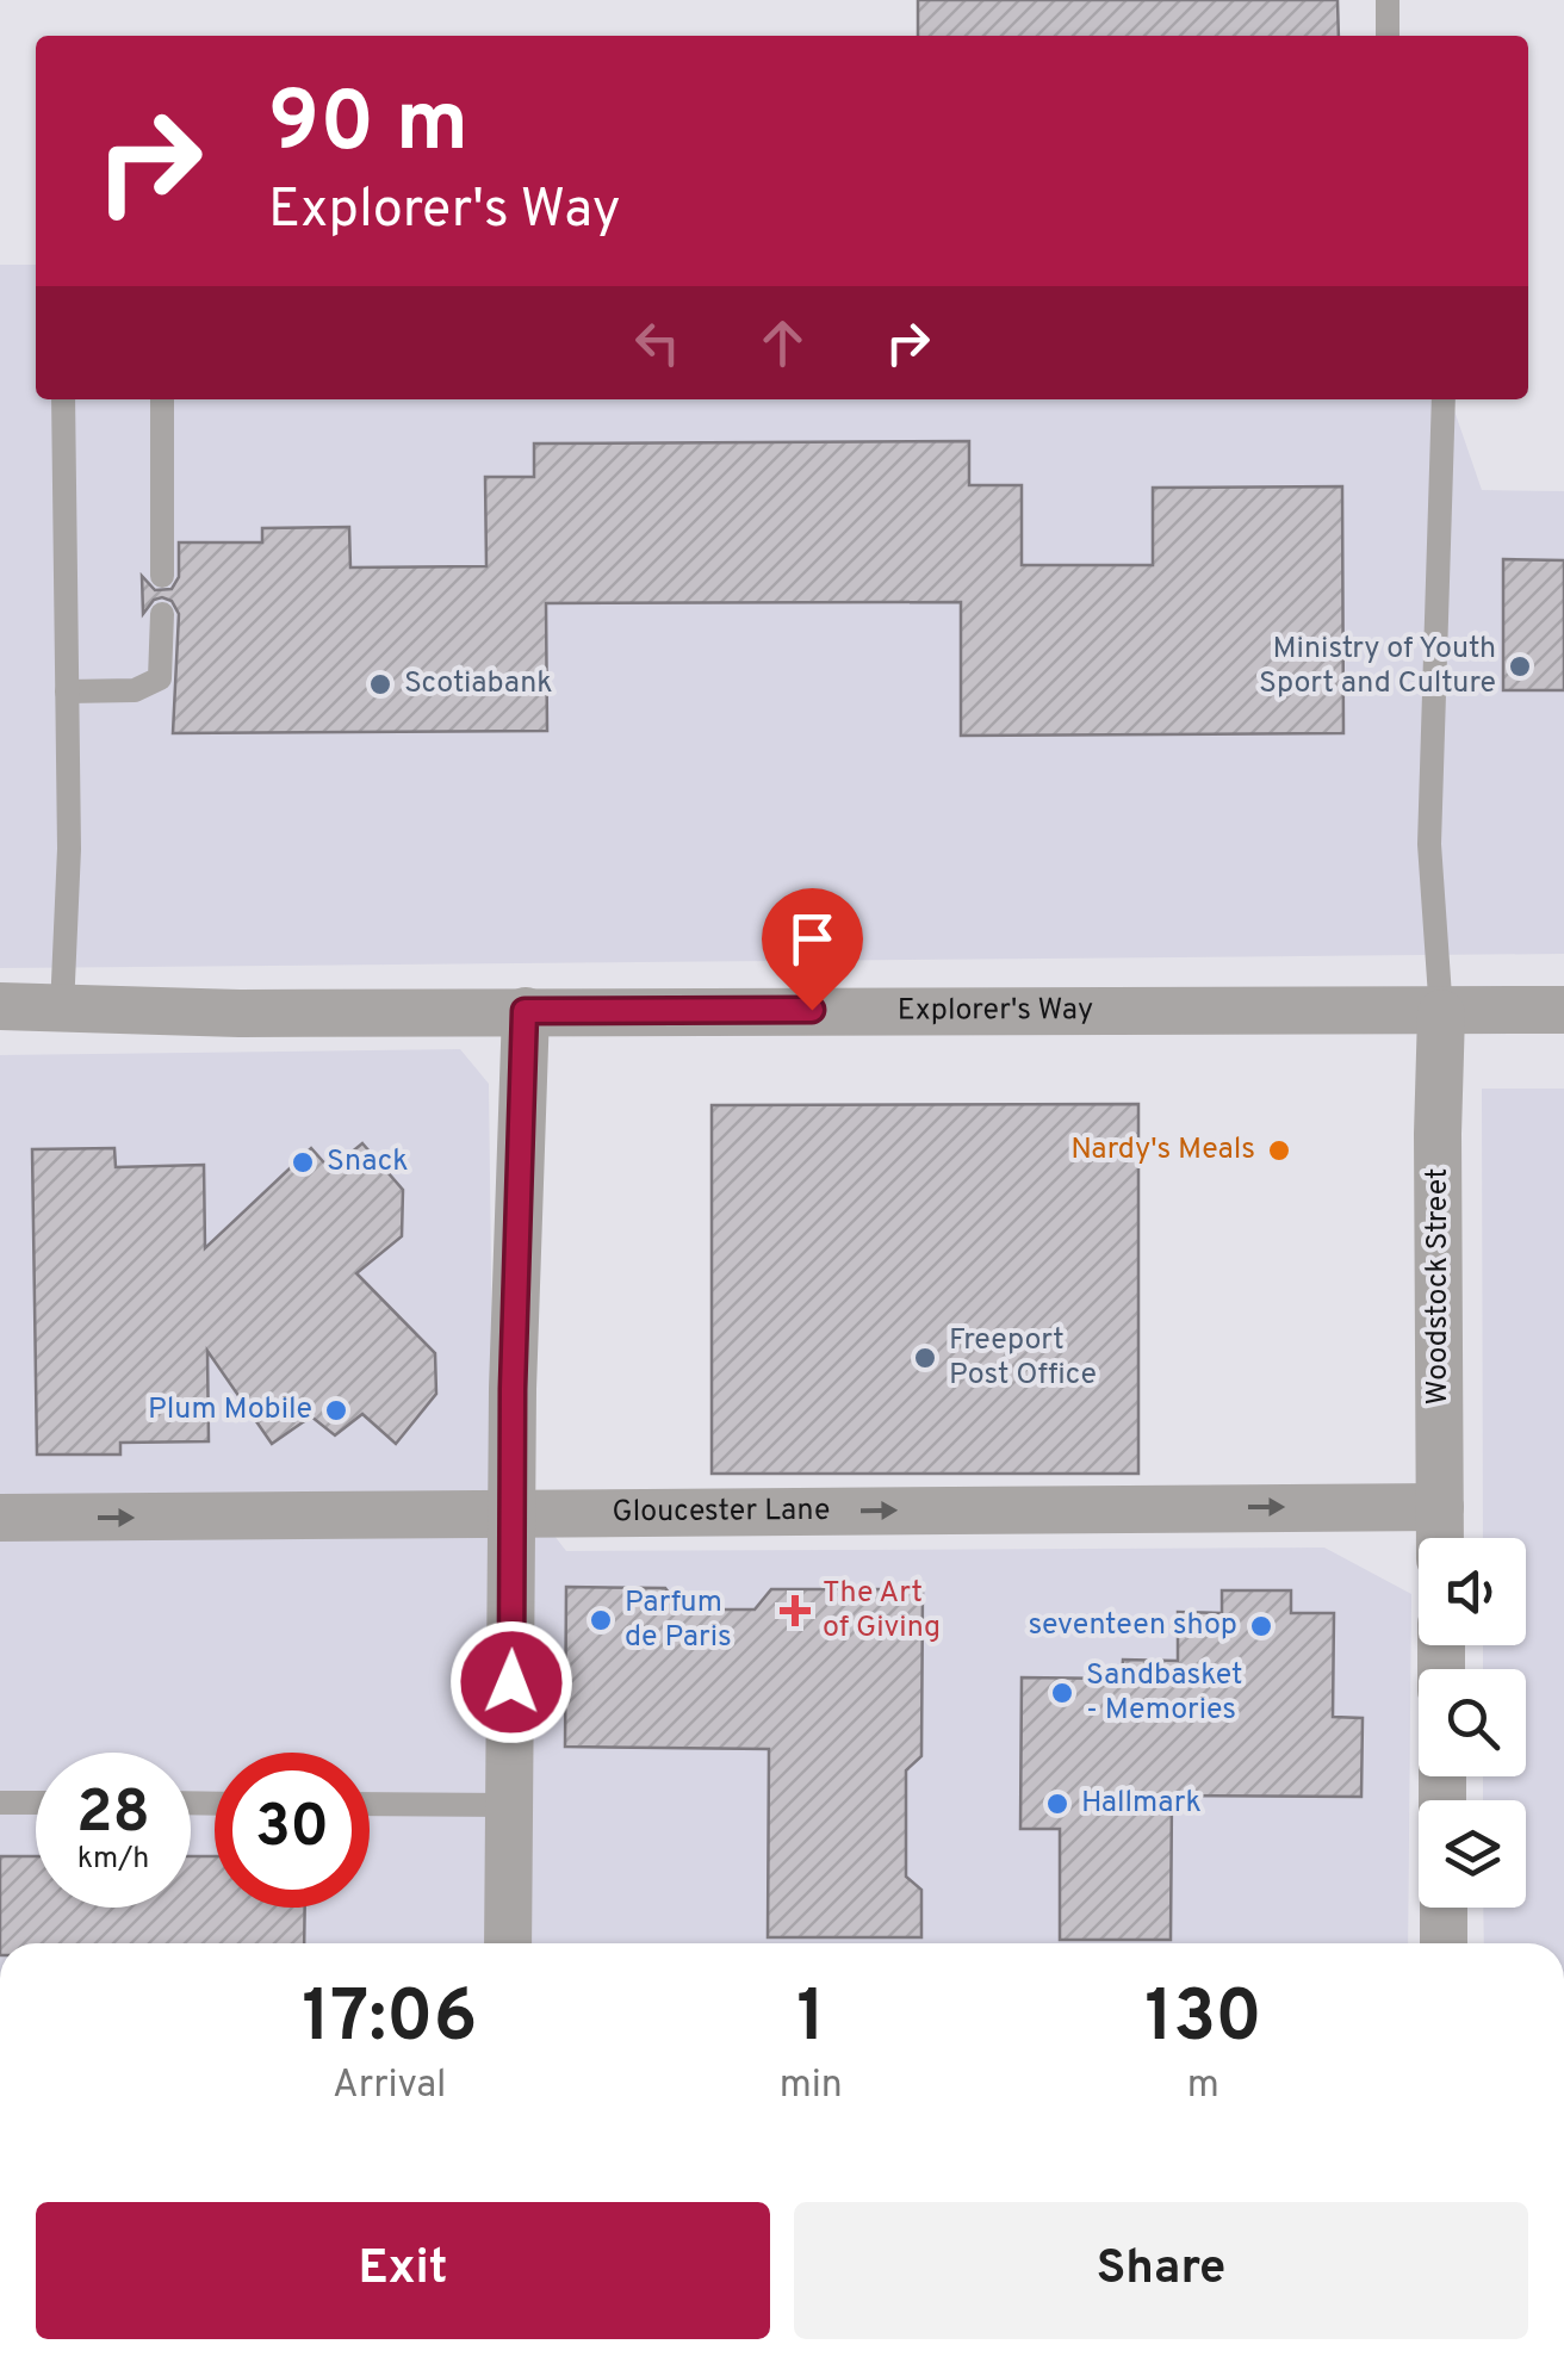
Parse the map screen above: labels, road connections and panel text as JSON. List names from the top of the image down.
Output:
{
  "streets": {
    "street": ["Explorer's Way", "Woodstock Street", "Gloucester Lane"]
  },
  "crossings": [
    ["Explorer's Way", "Woodstock Street"],
    ["Woodstock Street", "Gloucester Lane"]
  ],
  "one_way": ["Gloucester Lane"],
  "places": {
    "other": [
      "Ministry of Youth Sport and Culture",
      "Scotiabank",
      "Nardy's Meals",
      "Snack",
      "Freeport Post Office",
      "Plum Mobile",
      "Parfum de Paris",
      "seventeen shop",
      "Sandbasket - Memories",
      "Hallmark"
    ],
    "health": ["The Art of Giving"]
  },
  "page": {
    "turn": ["90 m", "Explorer's Way"],
    "speed": "28 km/h",
    "limit": "30",
    "eta": [
      "17:06",
      "Arrival",
      "1",
      "min",
      "130",
      "m"
    ],
    "buttons": ["Exit", "Share"]
  }
}
